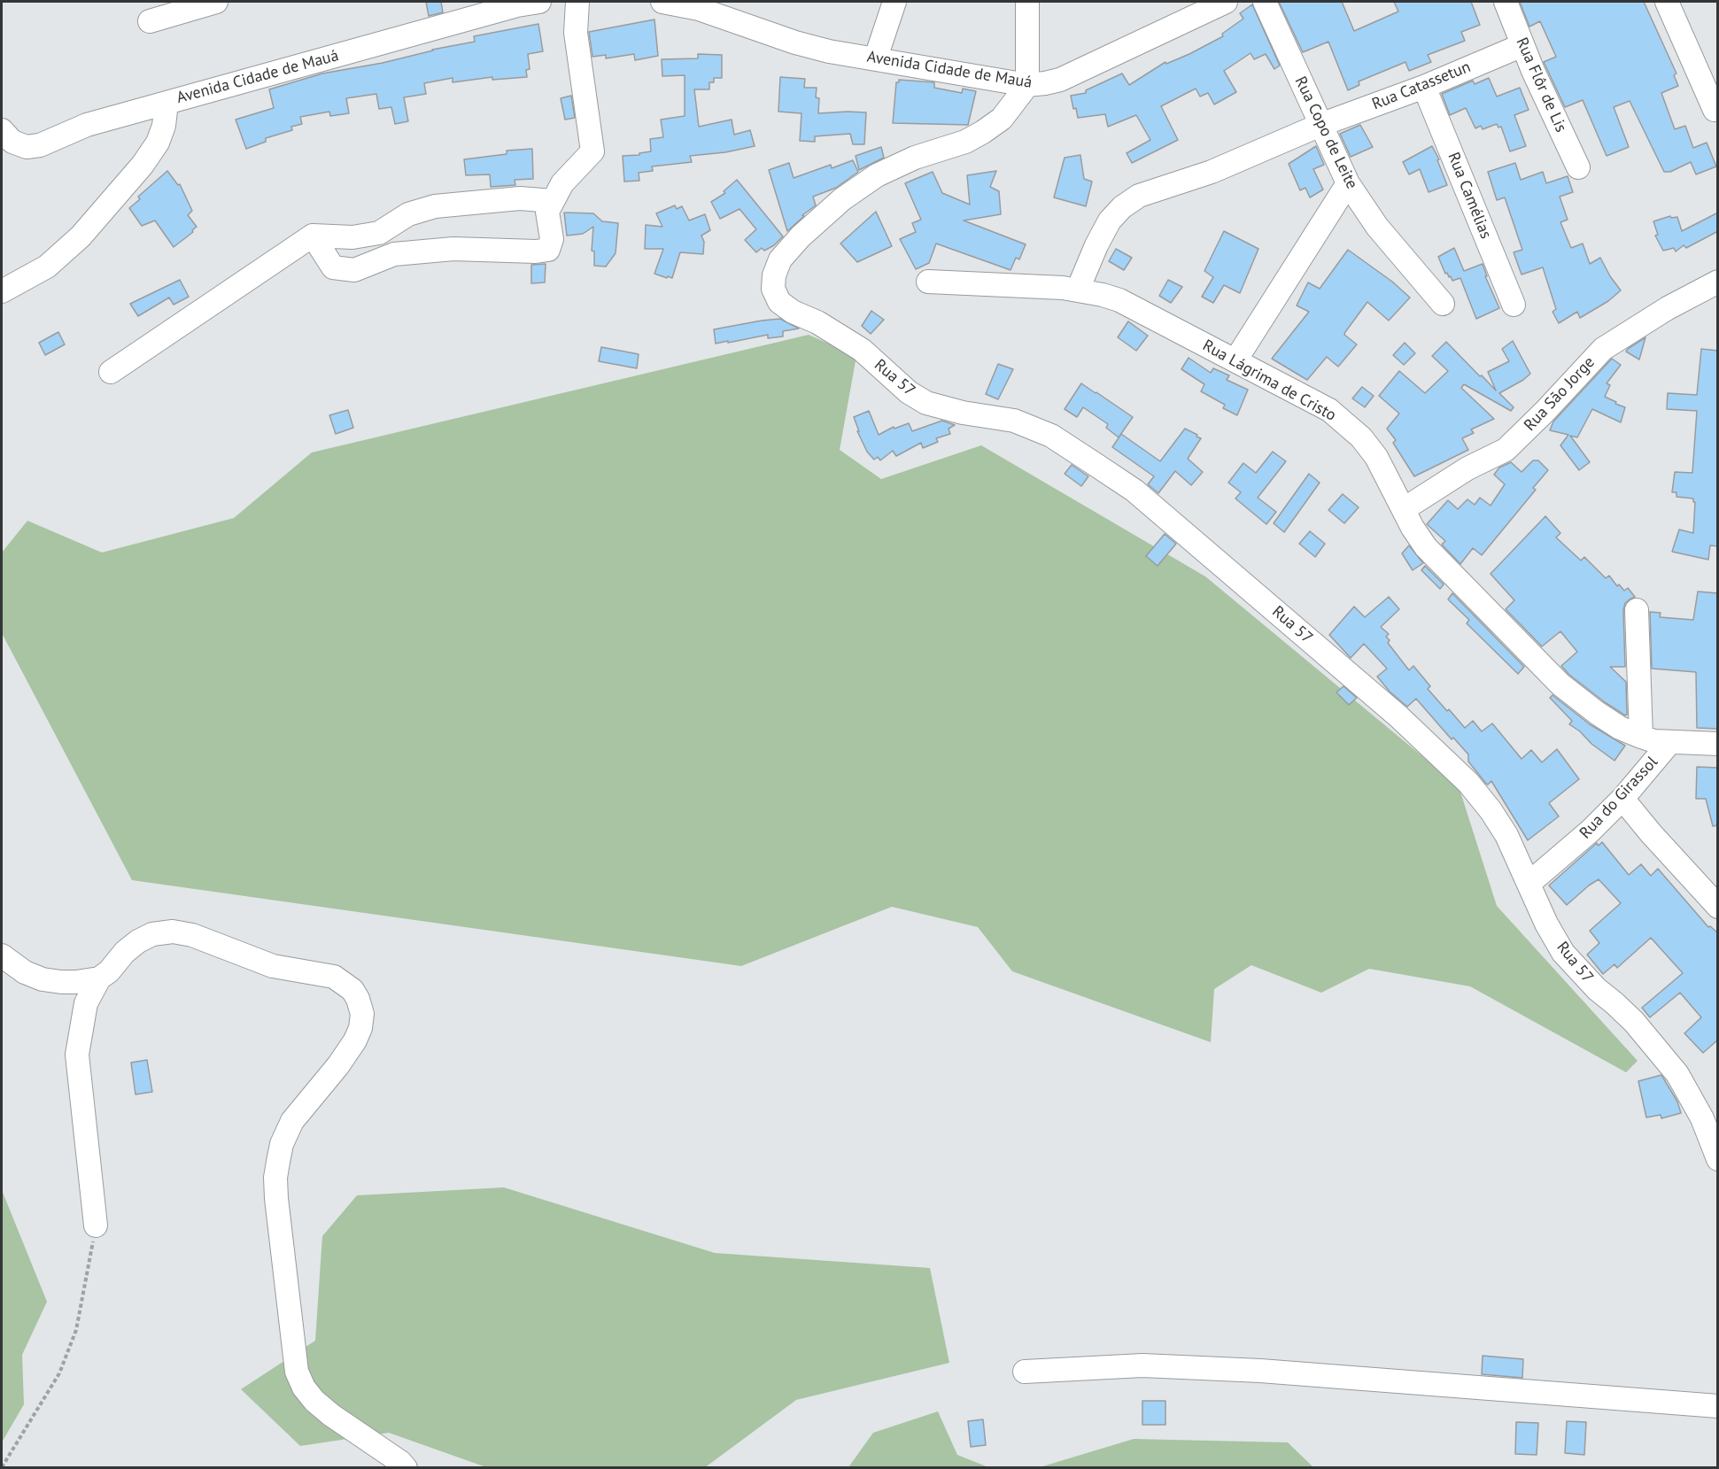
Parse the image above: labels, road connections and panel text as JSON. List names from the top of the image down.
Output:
{
  "streets": {
    "street": [
      "Avenida Cidade de Mauá",
      "Rua Flôr de Lis",
      "Rua Catassetun",
      "Rua Copo de Leite",
      "Rua Camélias",
      "Rua 57",
      "Rua Lágrima de Cristo",
      "Rua São Jorge",
      "Rua do Girassol"
    ]
  },
  "crossings": [
    ["Avenida Cidade de Mauá", "Rua 57"],
    ["Rua Flôr de Lis", "Rua Catassetun"],
    ["Rua Catassetun", "Rua Copo de Leite"],
    ["Rua Catassetun", "Rua Camélias"],
    ["Rua Catassetun", "Rua Lágrima de Cristo"],
    ["Rua 57", "Rua do Girassol"],
    ["Rua Lágrima de Cristo", "Rua São Jorge"],
    ["Rua Lágrima de Cristo", "Rua do Girassol"]
  ]
}
